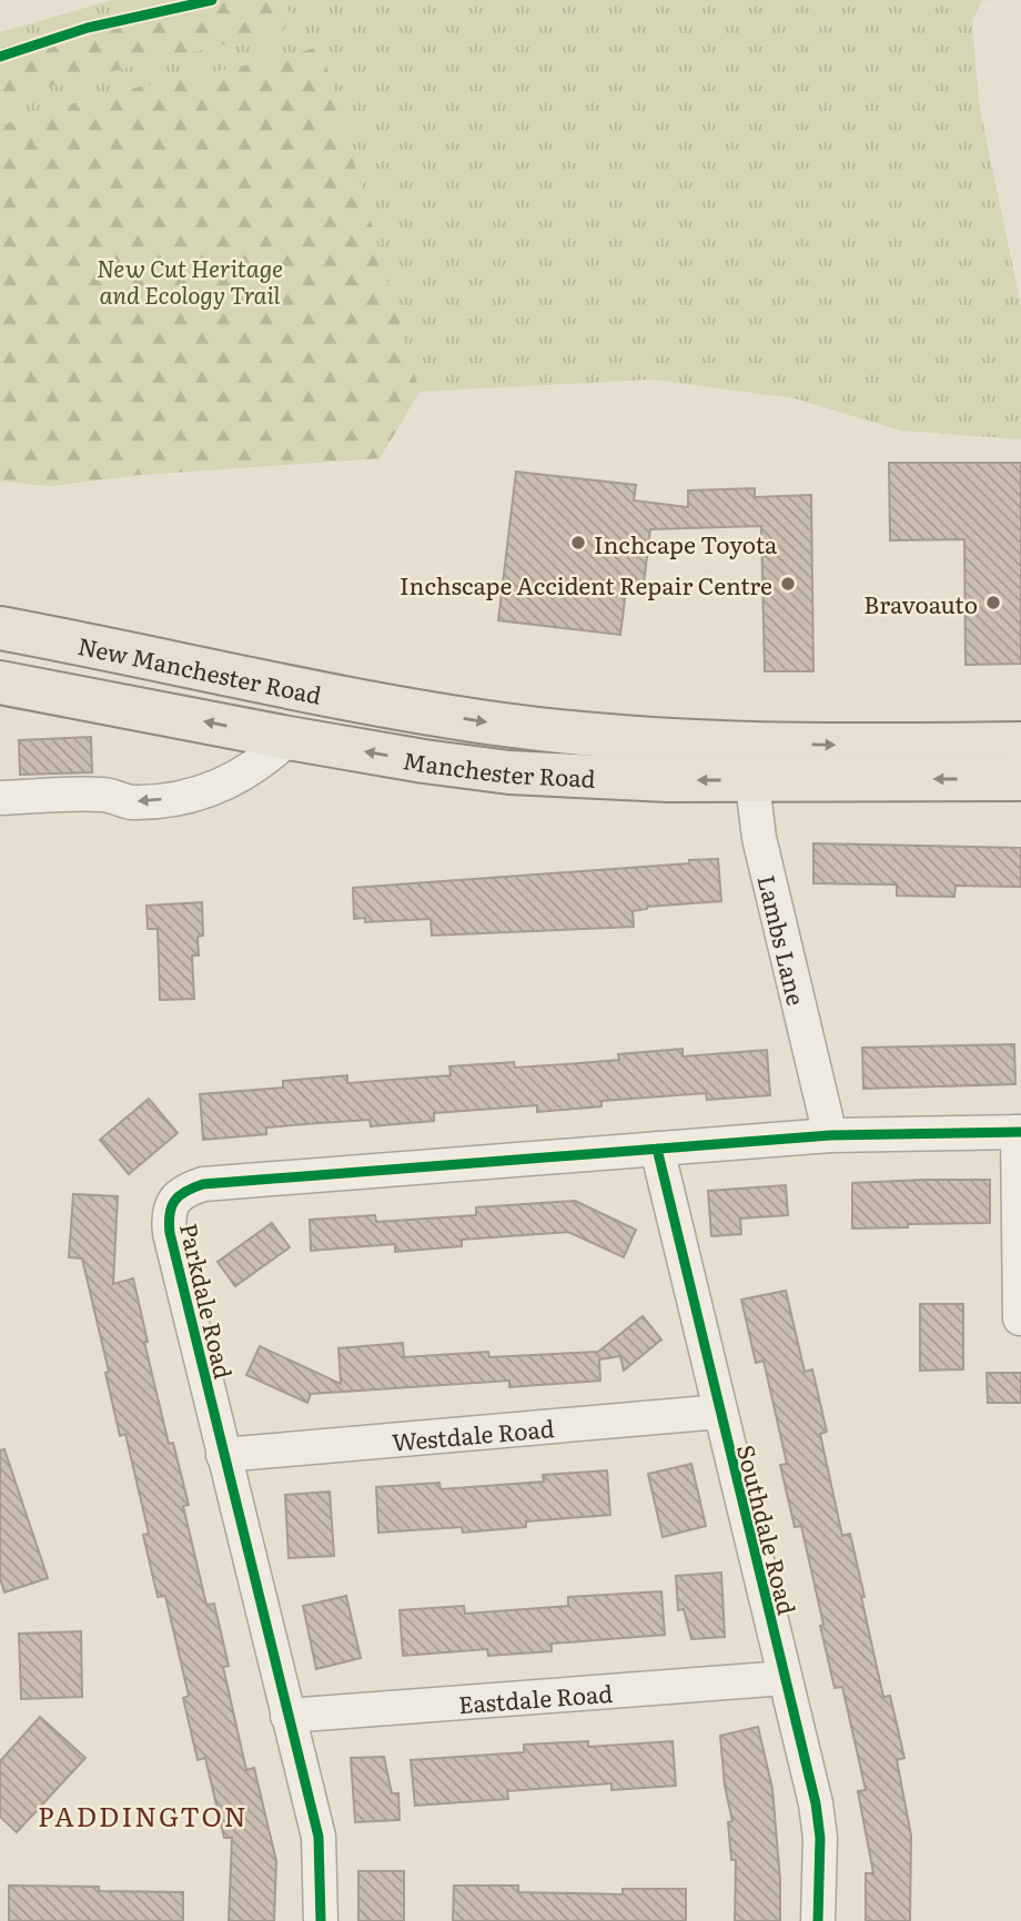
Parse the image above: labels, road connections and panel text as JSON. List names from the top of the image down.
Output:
{
  "streets": {
    "main road": ["New Manchester Road", "Manchester Road"],
    "street": [
      "Lambs Lane",
      "Parkdale Road",
      "Westdale Road",
      "Southdale Road",
      "Eastdale Road"
    ]
  },
  "crossings": [
    ["New Manchester Road", "Manchester Road"],
    ["Manchester Road", "Lambs Lane"],
    ["Lambs Lane", "Parkdale Road"],
    ["Parkdale Road", "Westdale Road"],
    ["Parkdale Road", "Southdale Road"],
    ["Parkdale Road", "Eastdale Road"],
    ["Westdale Road", "Southdale Road"],
    ["Southdale Road", "Eastdale Road"]
  ],
  "districts": ["PADDINGTON"],
  "parks": ["New Cut Heritage and Ecology Trail"],
  "places": ["Inchcape Toyota", "Inchscape Accident Repair Centre", "Bravoauto"]
}
